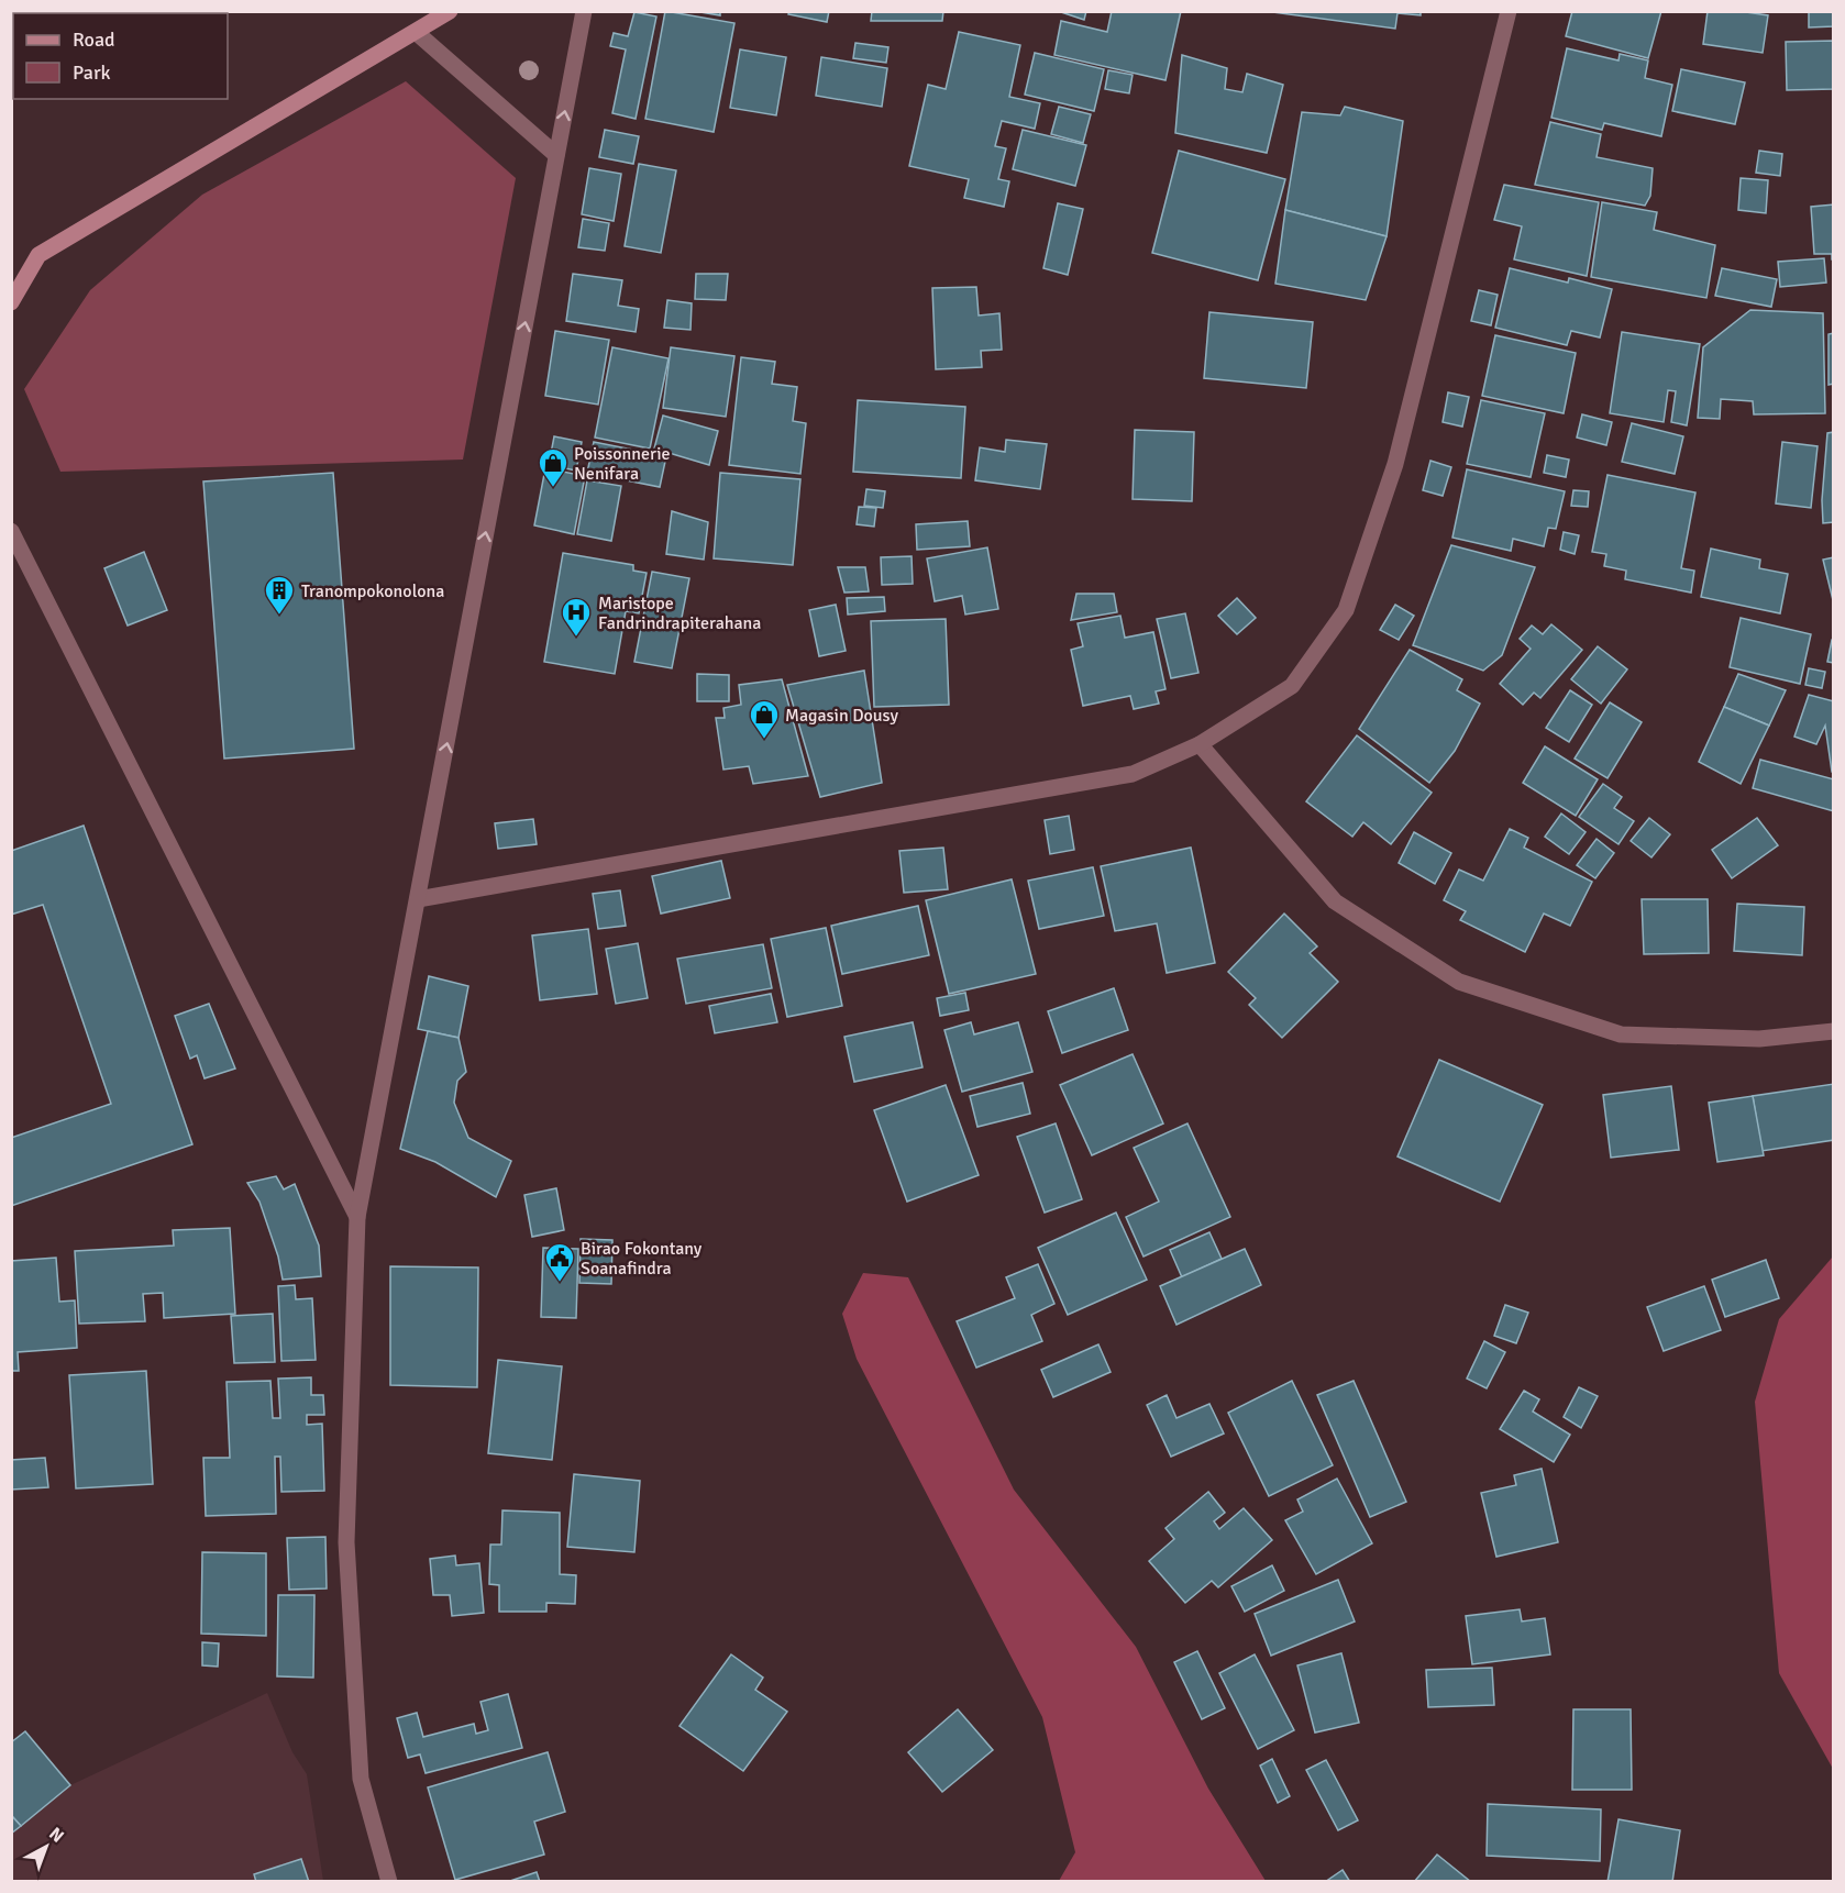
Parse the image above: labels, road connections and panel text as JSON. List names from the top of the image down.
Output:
{
  "places": {
    "shop": ["Poissonnerie Nenifara", "Magasin Dousy"],
    "building": ["Tranompokonolona"],
    "hospital": ["Maristope Fandrindrapiterahana"],
    "public building": ["Birao Fokontany Soanafindra"]
  },
  "legend": ["Road", "Park"],
  "north": "top right"
}
